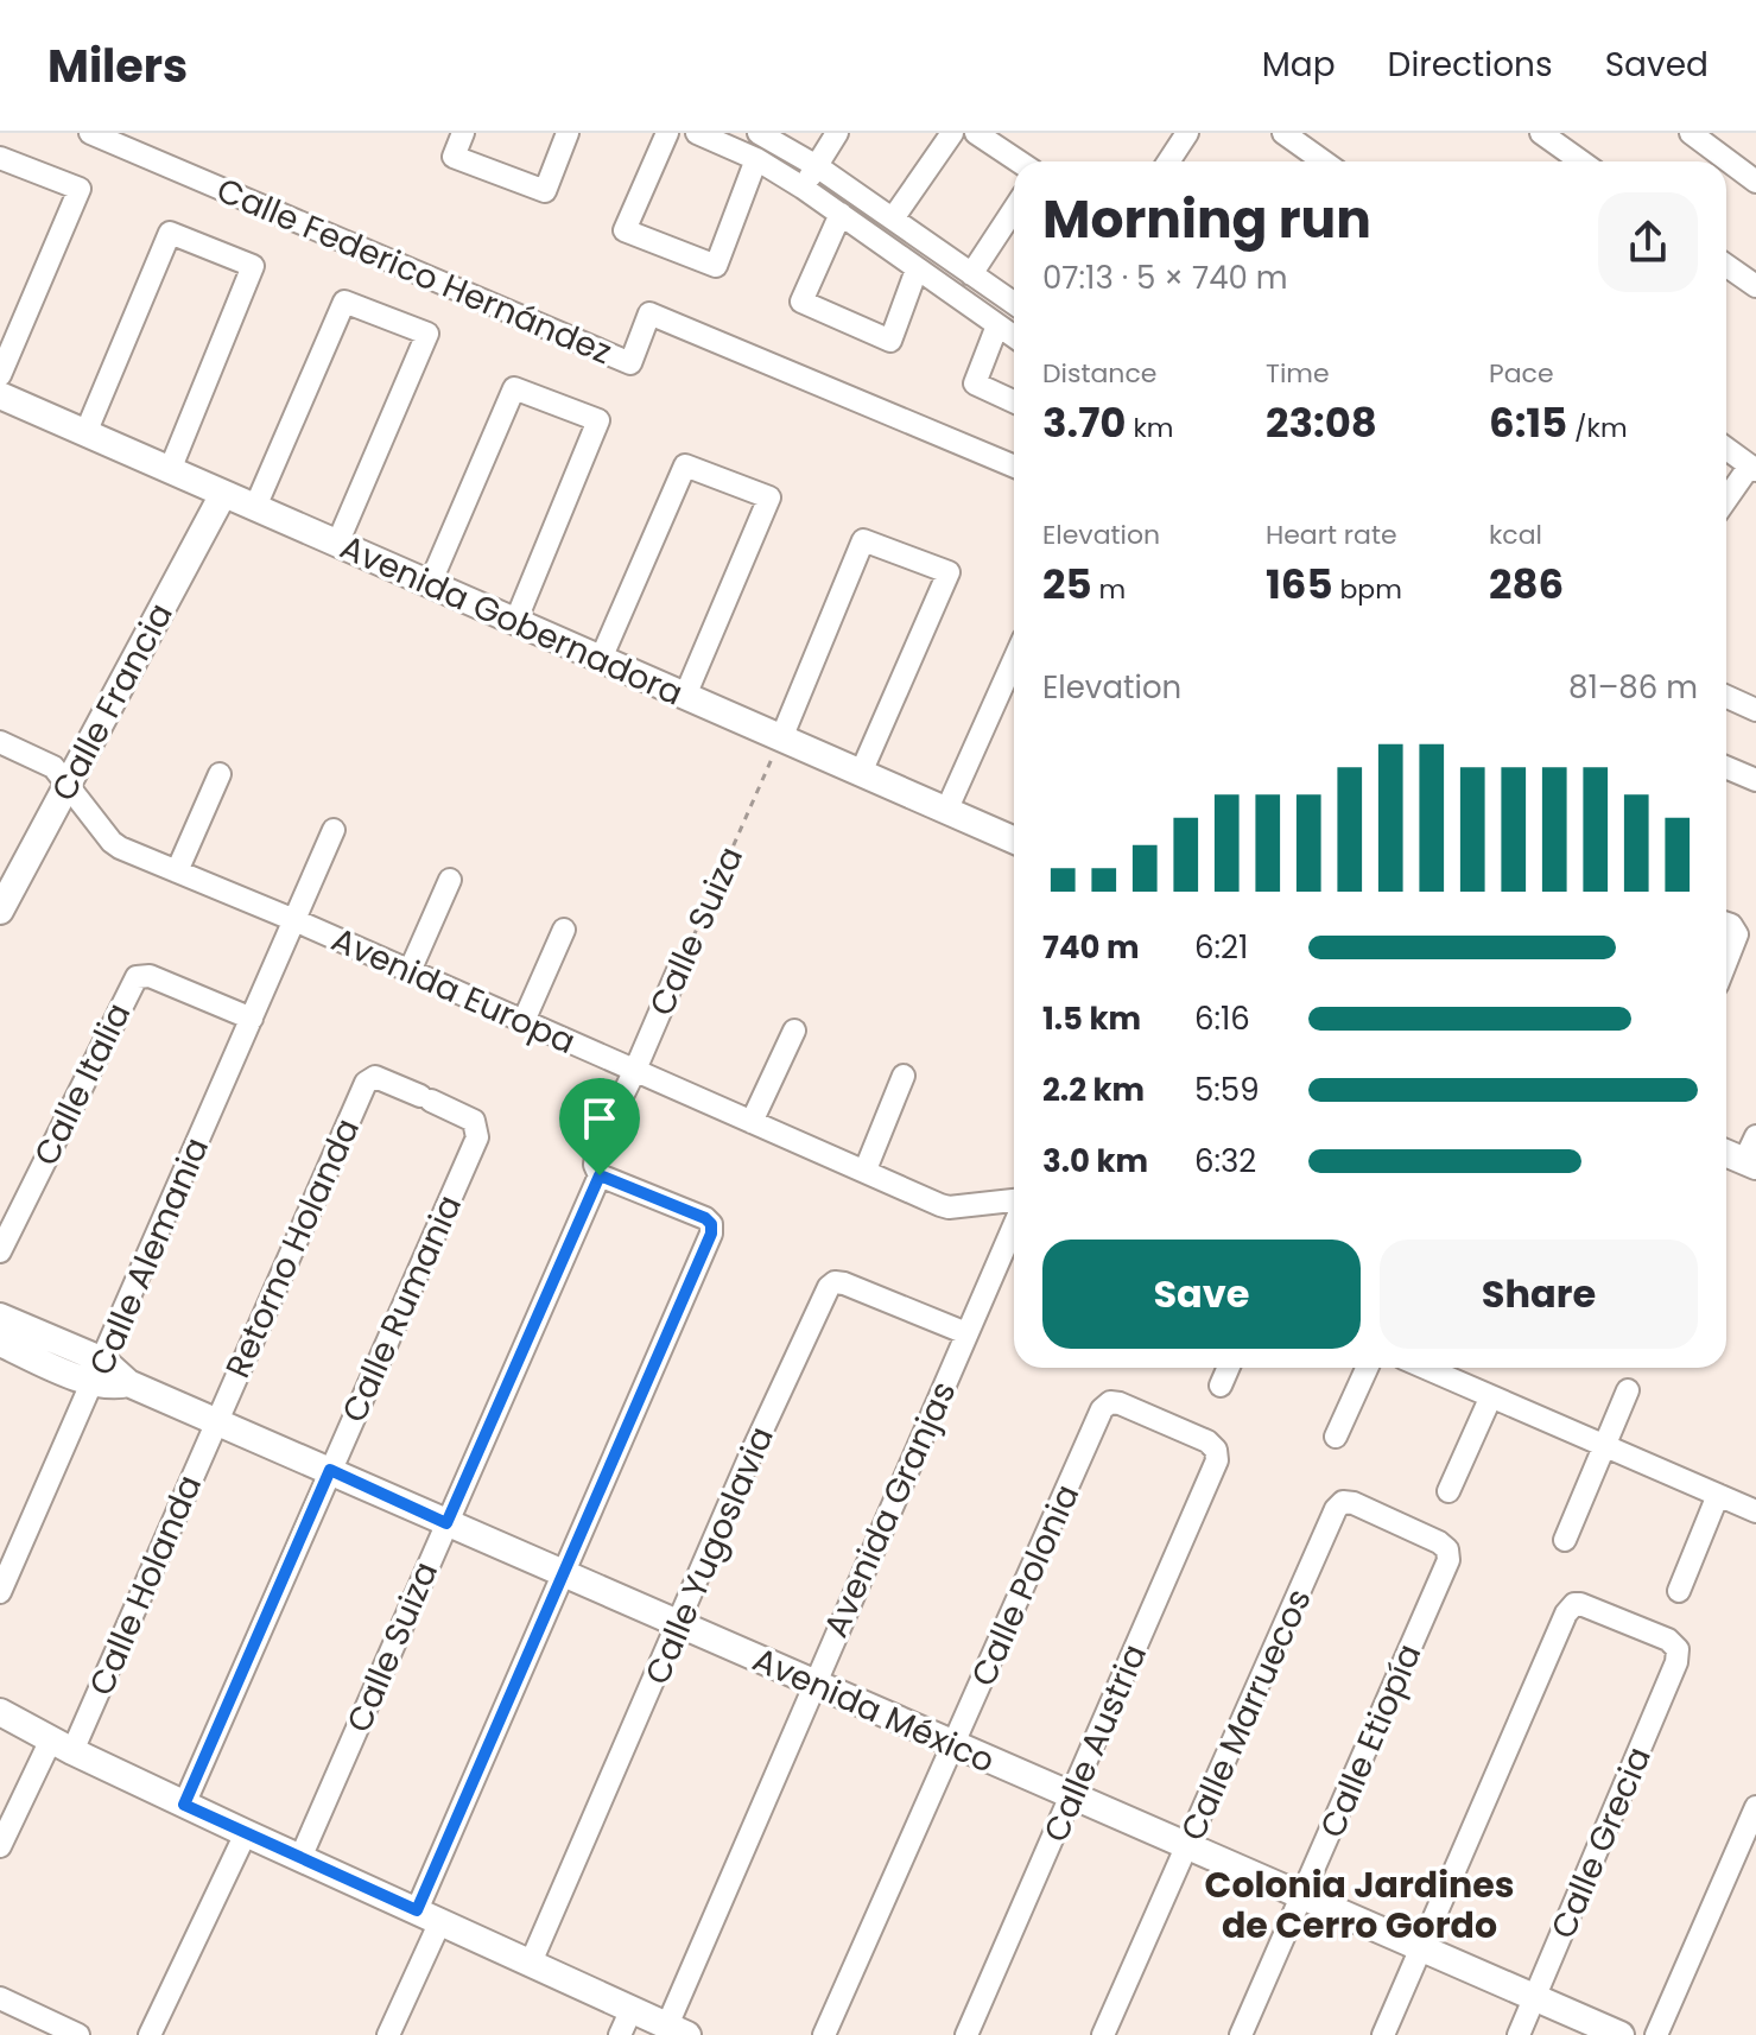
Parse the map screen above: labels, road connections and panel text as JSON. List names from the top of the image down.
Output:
{
  "streets": {
    "street": [
      "Calle Federico Hernández",
      "Avenida Gobernadora",
      "Calle Francia",
      "Calle Suiza",
      "Avenida Europa",
      "Calle Italia",
      "Retorno Holanda",
      "Calle Alemania",
      "Calle Rumania",
      "Avenida Granjas",
      "Calle Yugoslavia",
      "Calle Holanda",
      "Calle Polonia",
      "Avenida México",
      "Calle Marruecos",
      "Calle Etiopía",
      "Calle Austria",
      "Calle Grecia"
    ]
  },
  "crossings": [
    ["Avenida Gobernadora", "Calle Francia"],
    ["Avenida Gobernadora", "Calle Suiza"],
    ["Calle Francia", "Avenida Europa"],
    ["Calle Suiza", "Avenida Europa"],
    ["Calle Suiza", "Avenida México"],
    ["Avenida Europa", "Calle Alemania"],
    ["Calle Italia", "Calle Alemania"],
    ["Retorno Holanda", "Calle Rumania"],
    ["Retorno Holanda", "Calle Holanda"],
    ["Retorno Holanda", "Avenida México"],
    ["Calle Alemania", "Avenida México"],
    ["Calle Rumania", "Avenida México"],
    ["Avenida Granjas", "Calle Yugoslavia"],
    ["Avenida Granjas", "Avenida México"],
    ["Calle Yugoslavia", "Avenida México"],
    ["Calle Holanda", "Avenida México"],
    ["Calle Polonia", "Avenida México"],
    ["Calle Polonia", "Calle Austria"],
    ["Avenida México", "Calle Marruecos"],
    ["Avenida México", "Calle Etiopía"],
    ["Avenida México", "Calle Austria"],
    ["Avenida México", "Calle Grecia"],
    ["Calle Marruecos", "Calle Etiopía"]
  ],
  "districts": ["Colonia Jardines de Cerro Gordo"],
  "page": {
    "header": "Milers",
    "nav": ["Map", "Directions", "Saved"],
    "heading": ["Morning run", "07:13 · 5 × 740 m"],
    "stats": [
      ["Distance", "3.70 km"],
      ["Time", "23:08"],
      ["Pace", "6:15 /km"],
      ["Elevation", "25 m"],
      ["Heart rate", "165 bpm"],
      ["kcal", "286"]
    ],
    "chart": ["Elevation", "81–86 m"],
    "list": [
      {
        "name": "740 m",
        "note": "6:21"
      },
      {
        "name": "1.5 km",
        "note": "6:16"
      },
      {
        "name": "2.2 km",
        "note": "5:59"
      },
      {
        "name": "3.0 km",
        "note": "6:32"
      }
    ],
    "buttons": ["Save", "Share"]
  }
}
